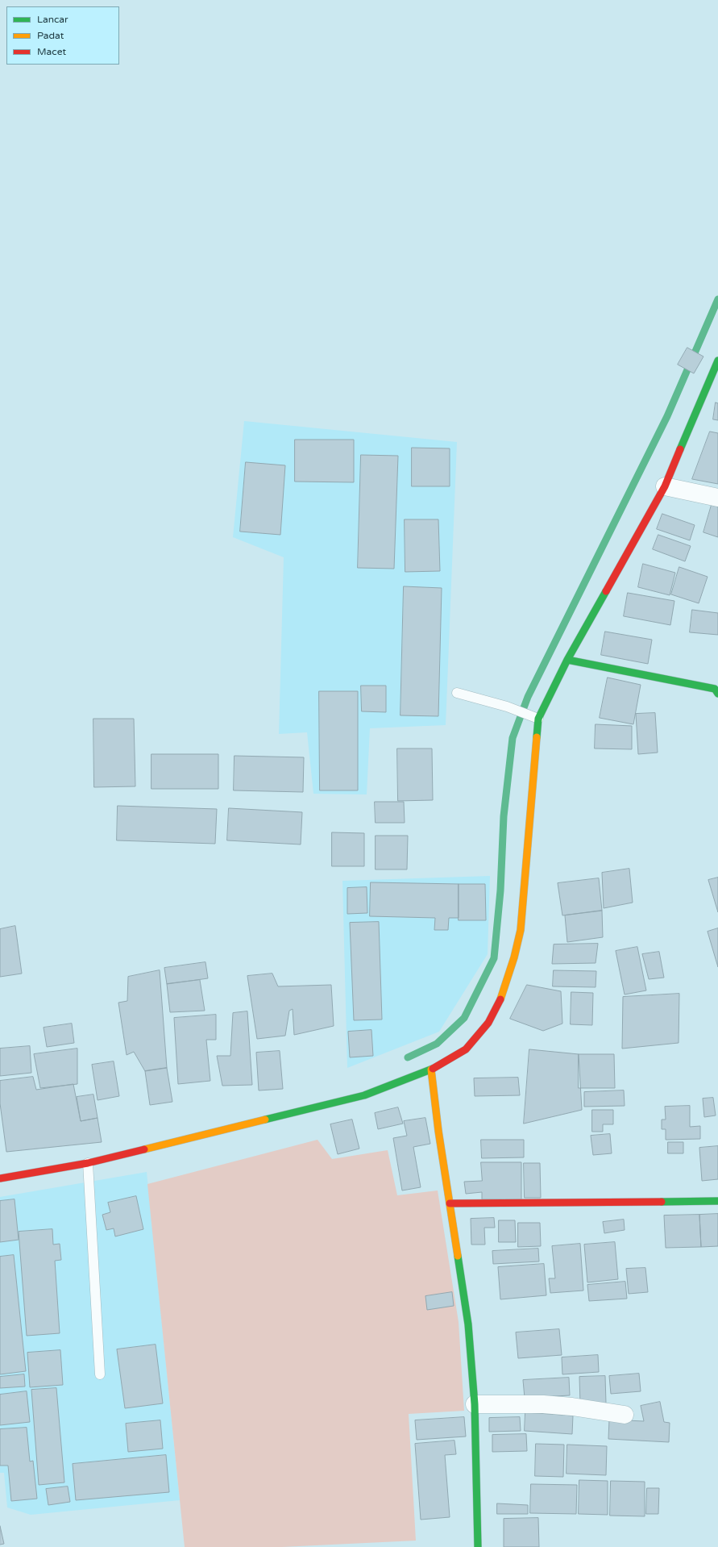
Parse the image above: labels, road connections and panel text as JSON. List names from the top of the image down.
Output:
{
  "legend": ["Lancar", "Padat", "Macet"]
}
